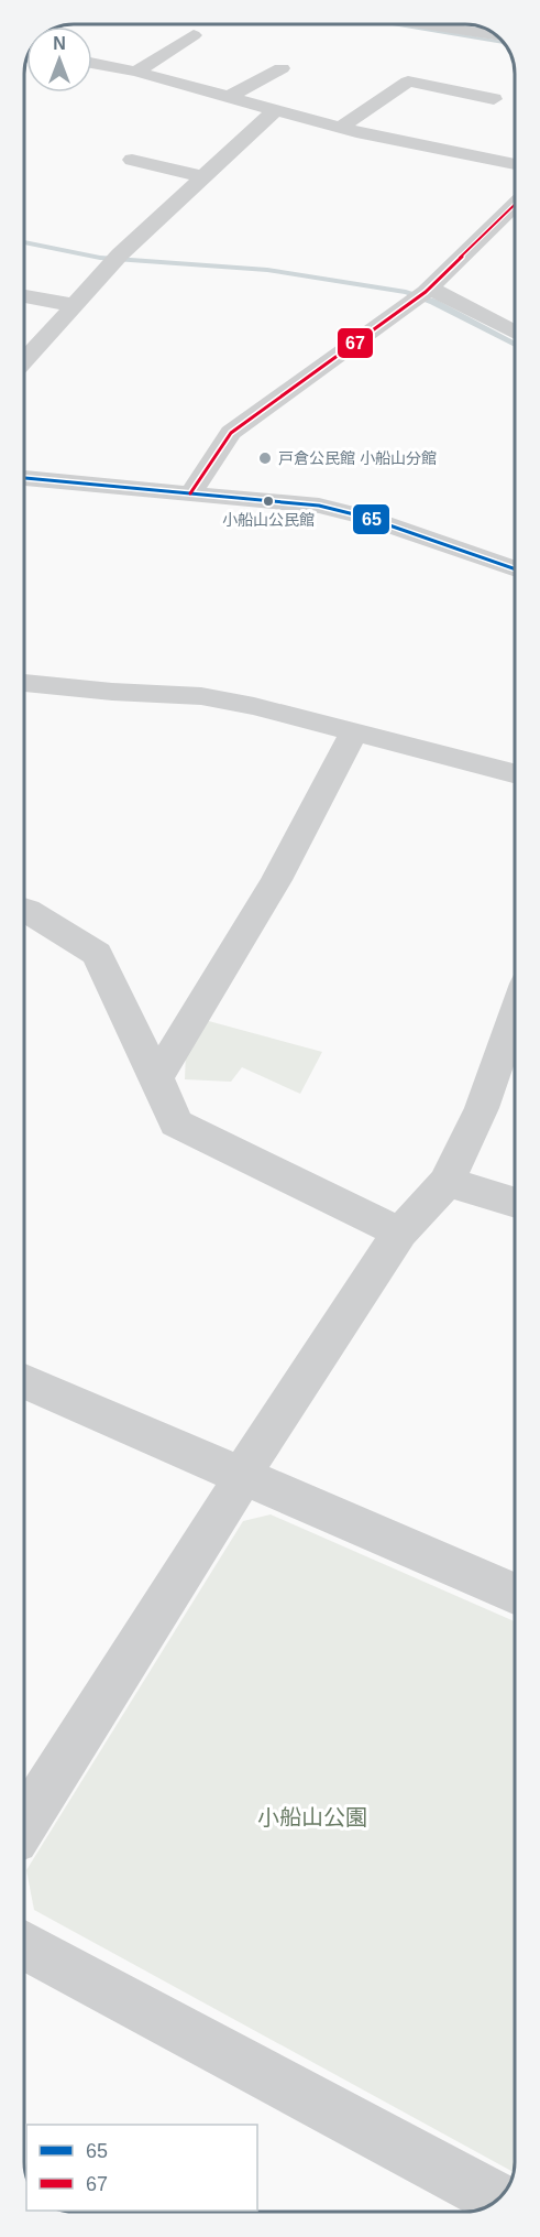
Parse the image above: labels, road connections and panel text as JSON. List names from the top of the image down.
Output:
{
  "parks": ["小船山公園"],
  "places": ["戸倉公民館 小船山分館", "小船山公民館"],
  "lines": ["transit line 67", "transit line 65"],
  "legend": ["65", "67"],
  "north": "top"
}
